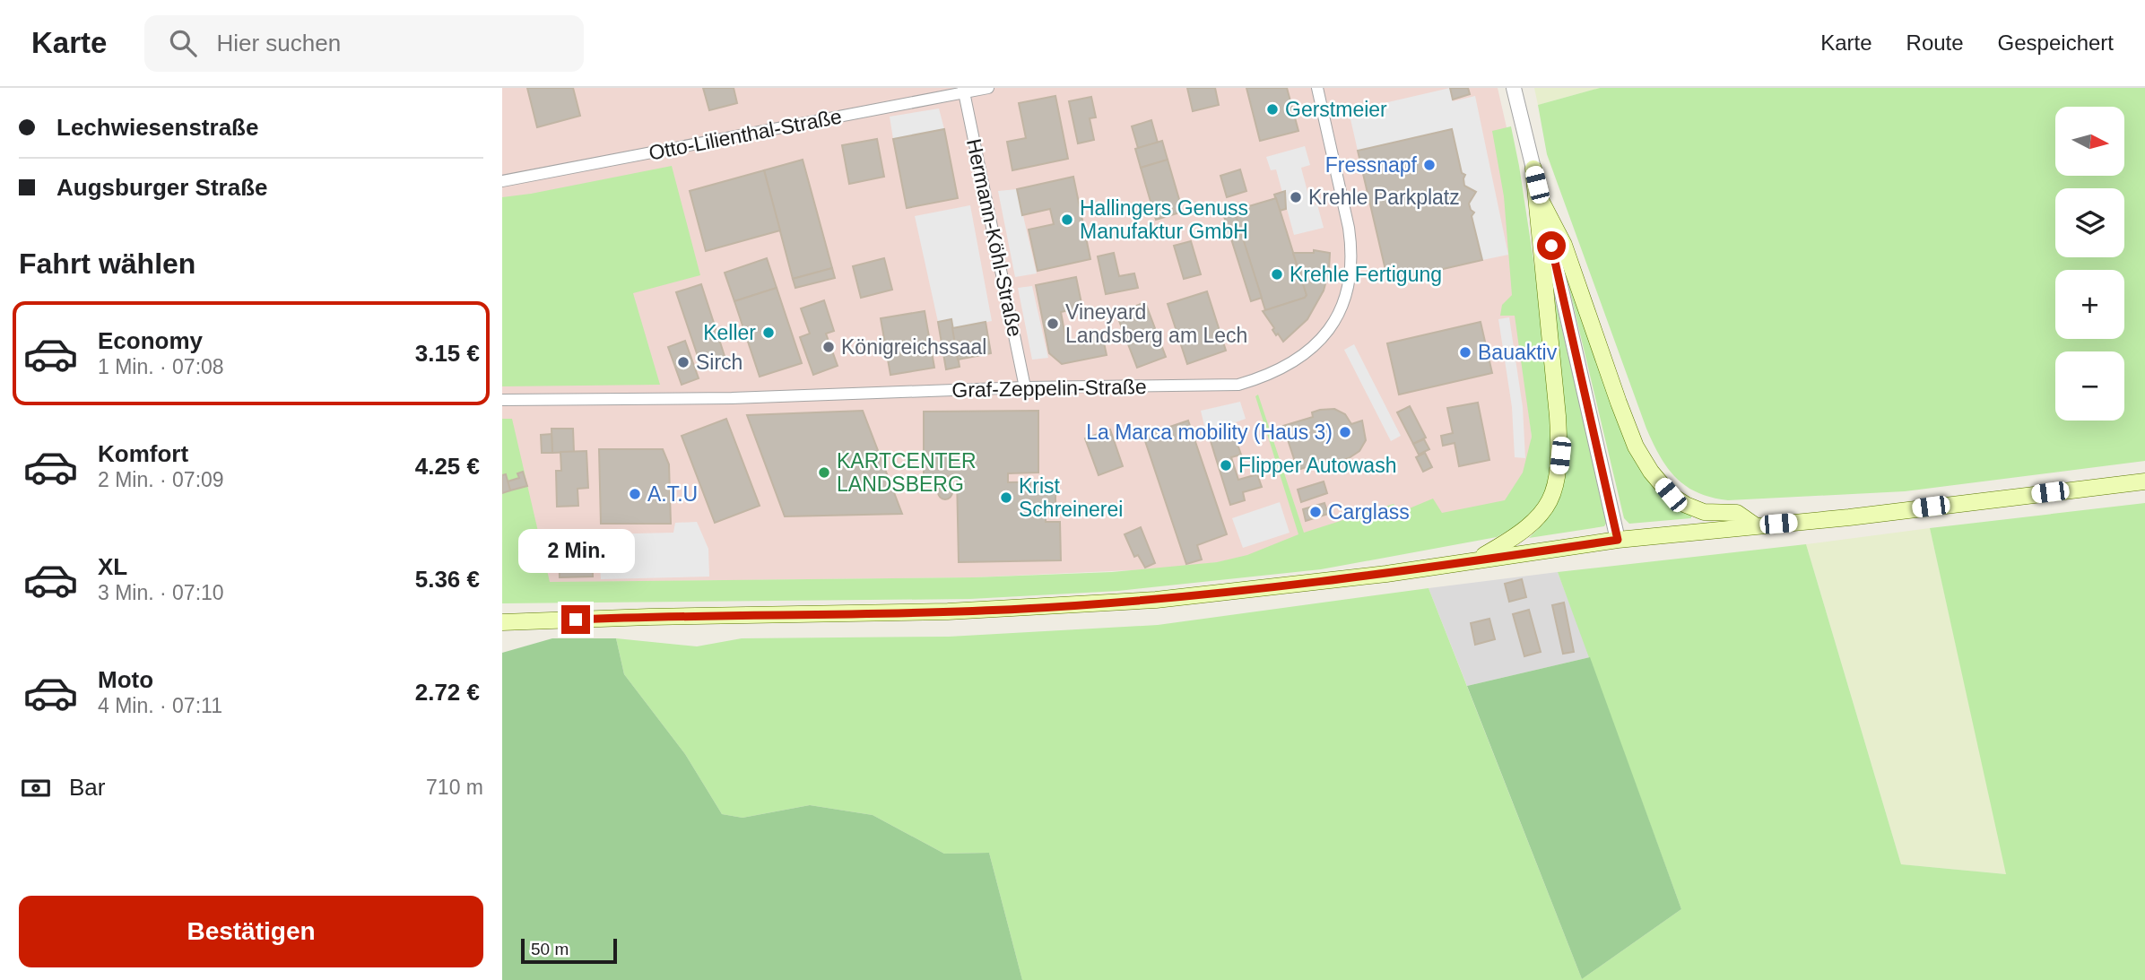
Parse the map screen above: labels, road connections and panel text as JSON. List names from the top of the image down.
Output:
{
  "streets": {
    "street": ["Otto-Lilienthal-Straße", "Hermann-Köhl-Straße", "Graf-Zeppelin-Straße"]
  },
  "crossings": [
    ["Otto-Lilienthal-Straße", "Hermann-Köhl-Straße"],
    ["Hermann-Köhl-Straße", "Graf-Zeppelin-Straße"]
  ],
  "places": [
    "Gerstmeier",
    "Fressnapf",
    "Krehle Parkplatz",
    "Hallingers Genuss Manufaktur GmbH",
    "Krehle Fertigung",
    "Vineyard Landsberg am Lech",
    "Keller",
    "Königreichssaal",
    "Bauaktiv",
    "Sirch",
    "La Marca mobility (Haus 3)",
    "Flipper Autowash",
    "KARTCENTER LANDSBERG",
    "A.T.U",
    "Krist Schreinerei",
    "Carglass"
  ],
  "scale_bar": "50 m",
  "north": "right",
  "page": {
    "header": "Karte",
    "search": "Hier suchen",
    "nav": ["Karte", "Route", "Gespeichert"],
    "banner": ["Lechwiesenstraße", "Augsburger Straße"],
    "map_buttons": ["+", "−"],
    "heading": "Fahrt wählen",
    "list": [
      {
        "name": "Economy",
        "note": "1 Min. · 07:08",
        "value": "3.15 €"
      },
      {
        "name": "Komfort",
        "note": "2 Min. · 07:09",
        "value": "4.25 €"
      },
      {
        "name": "XL",
        "note": "3 Min. · 07:10",
        "value": "5.36 €"
      },
      {
        "name": "Moto",
        "note": "4 Min. · 07:11",
        "value": "2.72 €"
      }
    ],
    "bubble": "2 Min.",
    "pay": ["Bar", "710 m"],
    "buttons": "Bestätigen",
    "scale": "50 m"
  }
}
